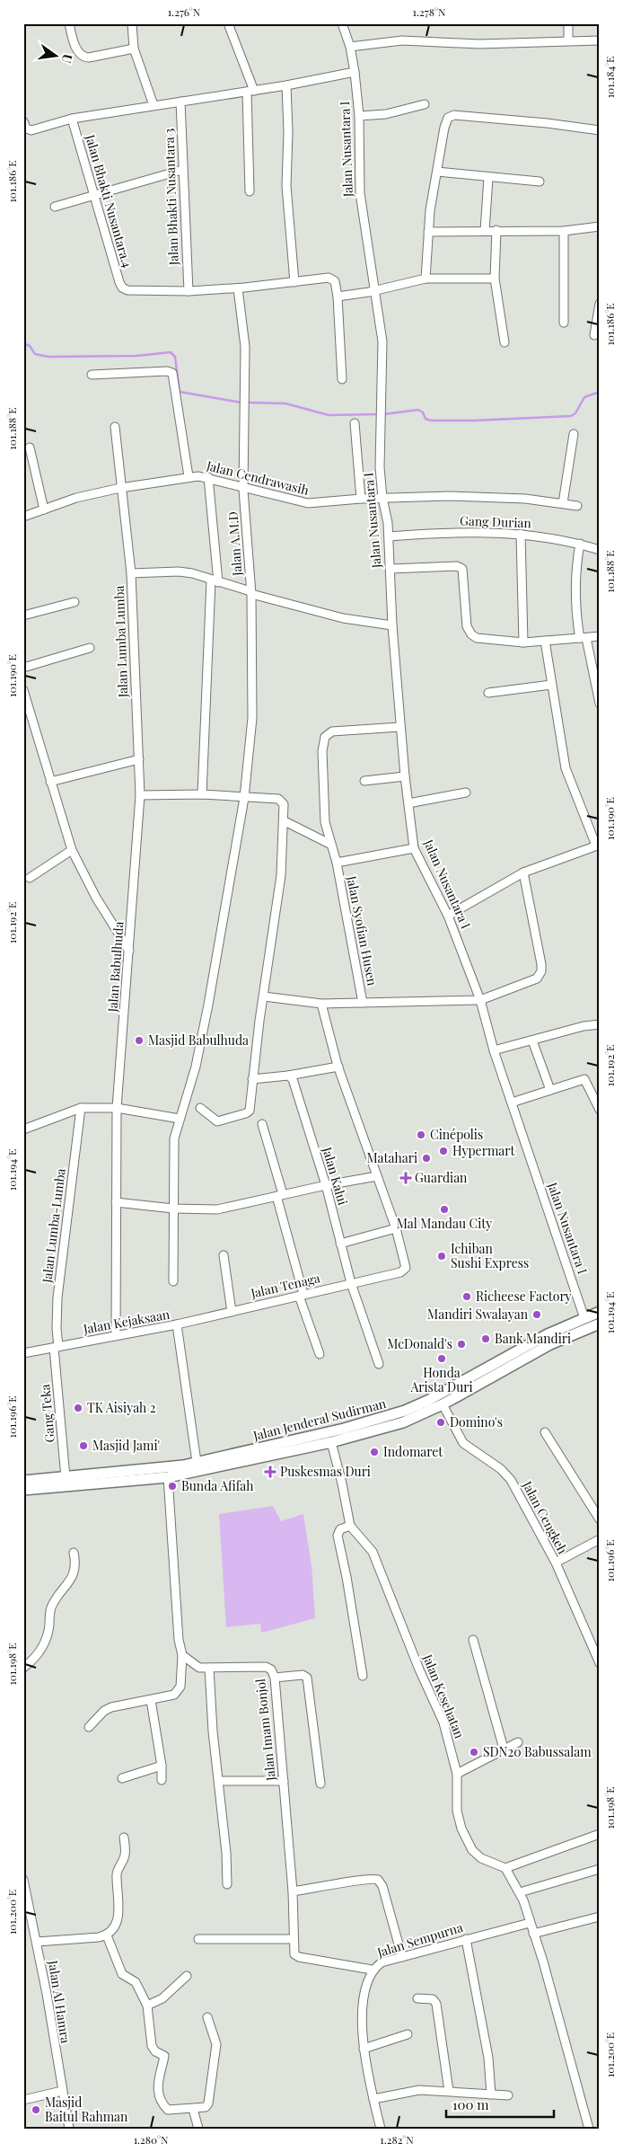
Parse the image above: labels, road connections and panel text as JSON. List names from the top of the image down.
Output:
{
  "streets": {
    "street": [
      "Jalan Nusantara I",
      "Jalan Bhakti Nusantara 3",
      "Jalan Bhakti Nusantara.4",
      "Jalan Cendrawasih",
      "Gang Durian",
      "Jalan A.M.D",
      "Jalan Lumba Lumba",
      "Jalan Syofian Husen",
      "Jalan Babulhuda",
      "Jalan Kalui",
      "Jalan Lumba-Lumba",
      "Jalan Tenaga",
      "Jalan Kejaksaan",
      "Gang Teka",
      "Jalan Jenderal Sudirman",
      "Jalan Cengkeh",
      "Jalan Kesehatan",
      "Jalan Imam Bonjol",
      "Jalan Sempurna",
      "Jalan Al Hamra"
    ]
  },
  "crossings": [
    ["Jalan Nusantara I", "Jalan Cendrawasih"],
    ["Jalan Nusantara I", "Gang Durian"],
    ["Jalan Nusantara I", "Jalan Syofian Husen"],
    ["Jalan Nusantara I", "Jalan Jenderal Sudirman"],
    ["Jalan Bhakti Nusantara 3", "Jalan Bhakti Nusantara.4"],
    ["Jalan Cendrawasih", "Jalan A.M.D"],
    ["Jalan Cendrawasih", "Jalan Lumba Lumba"],
    ["Jalan Lumba Lumba", "Jalan Babulhuda"],
    ["Jalan Kalui", "Jalan Tenaga"],
    ["Jalan Lumba-Lumba", "Jalan Kejaksaan"],
    ["Jalan Lumba-Lumba", "Gang Teka"],
    ["Jalan Tenaga", "Jalan Kejaksaan"],
    ["Jalan Kejaksaan", "Gang Teka"],
    ["Jalan Kejaksaan", "Jalan Jenderal Sudirman"],
    ["Gang Teka", "Jalan Jenderal Sudirman"],
    ["Jalan Jenderal Sudirman", "Jalan Cengkeh"],
    ["Jalan Imam Bonjol", "Jalan Sempurna"]
  ],
  "places": {
    "other": [
      "Masjid Babulhuda",
      "Cinépolis",
      "Hypermart",
      "Matahari",
      "Mal Mandau City",
      "Ichiban Sushi Express",
      "Richeese Factory",
      "Mandiri Swalayan",
      "Bank Mandiri",
      "McDonald's",
      "Honda Arista Duri",
      "TK Aisiyah 2",
      "Domino's",
      "Masjid Jami'",
      "Indomaret",
      "Bunda Afifah",
      "SDN20 Babussalam",
      "Masjid Baitul Rahman"
    ],
    "health": ["Guardian", "Puskesmas Duri"]
  },
  "scale_bar": "100 m",
  "north": "right",
  "coordinates": [
    "1.276°N",
    "1.278°N",
    "101.184°E",
    "101.186°E",
    "101.188°E",
    "101.190°E",
    "101.192°E",
    "101.194°E",
    "101.196°E",
    "101.198°E",
    "101.200°E",
    "1.280°N",
    "1.282°N"
  ]
}
